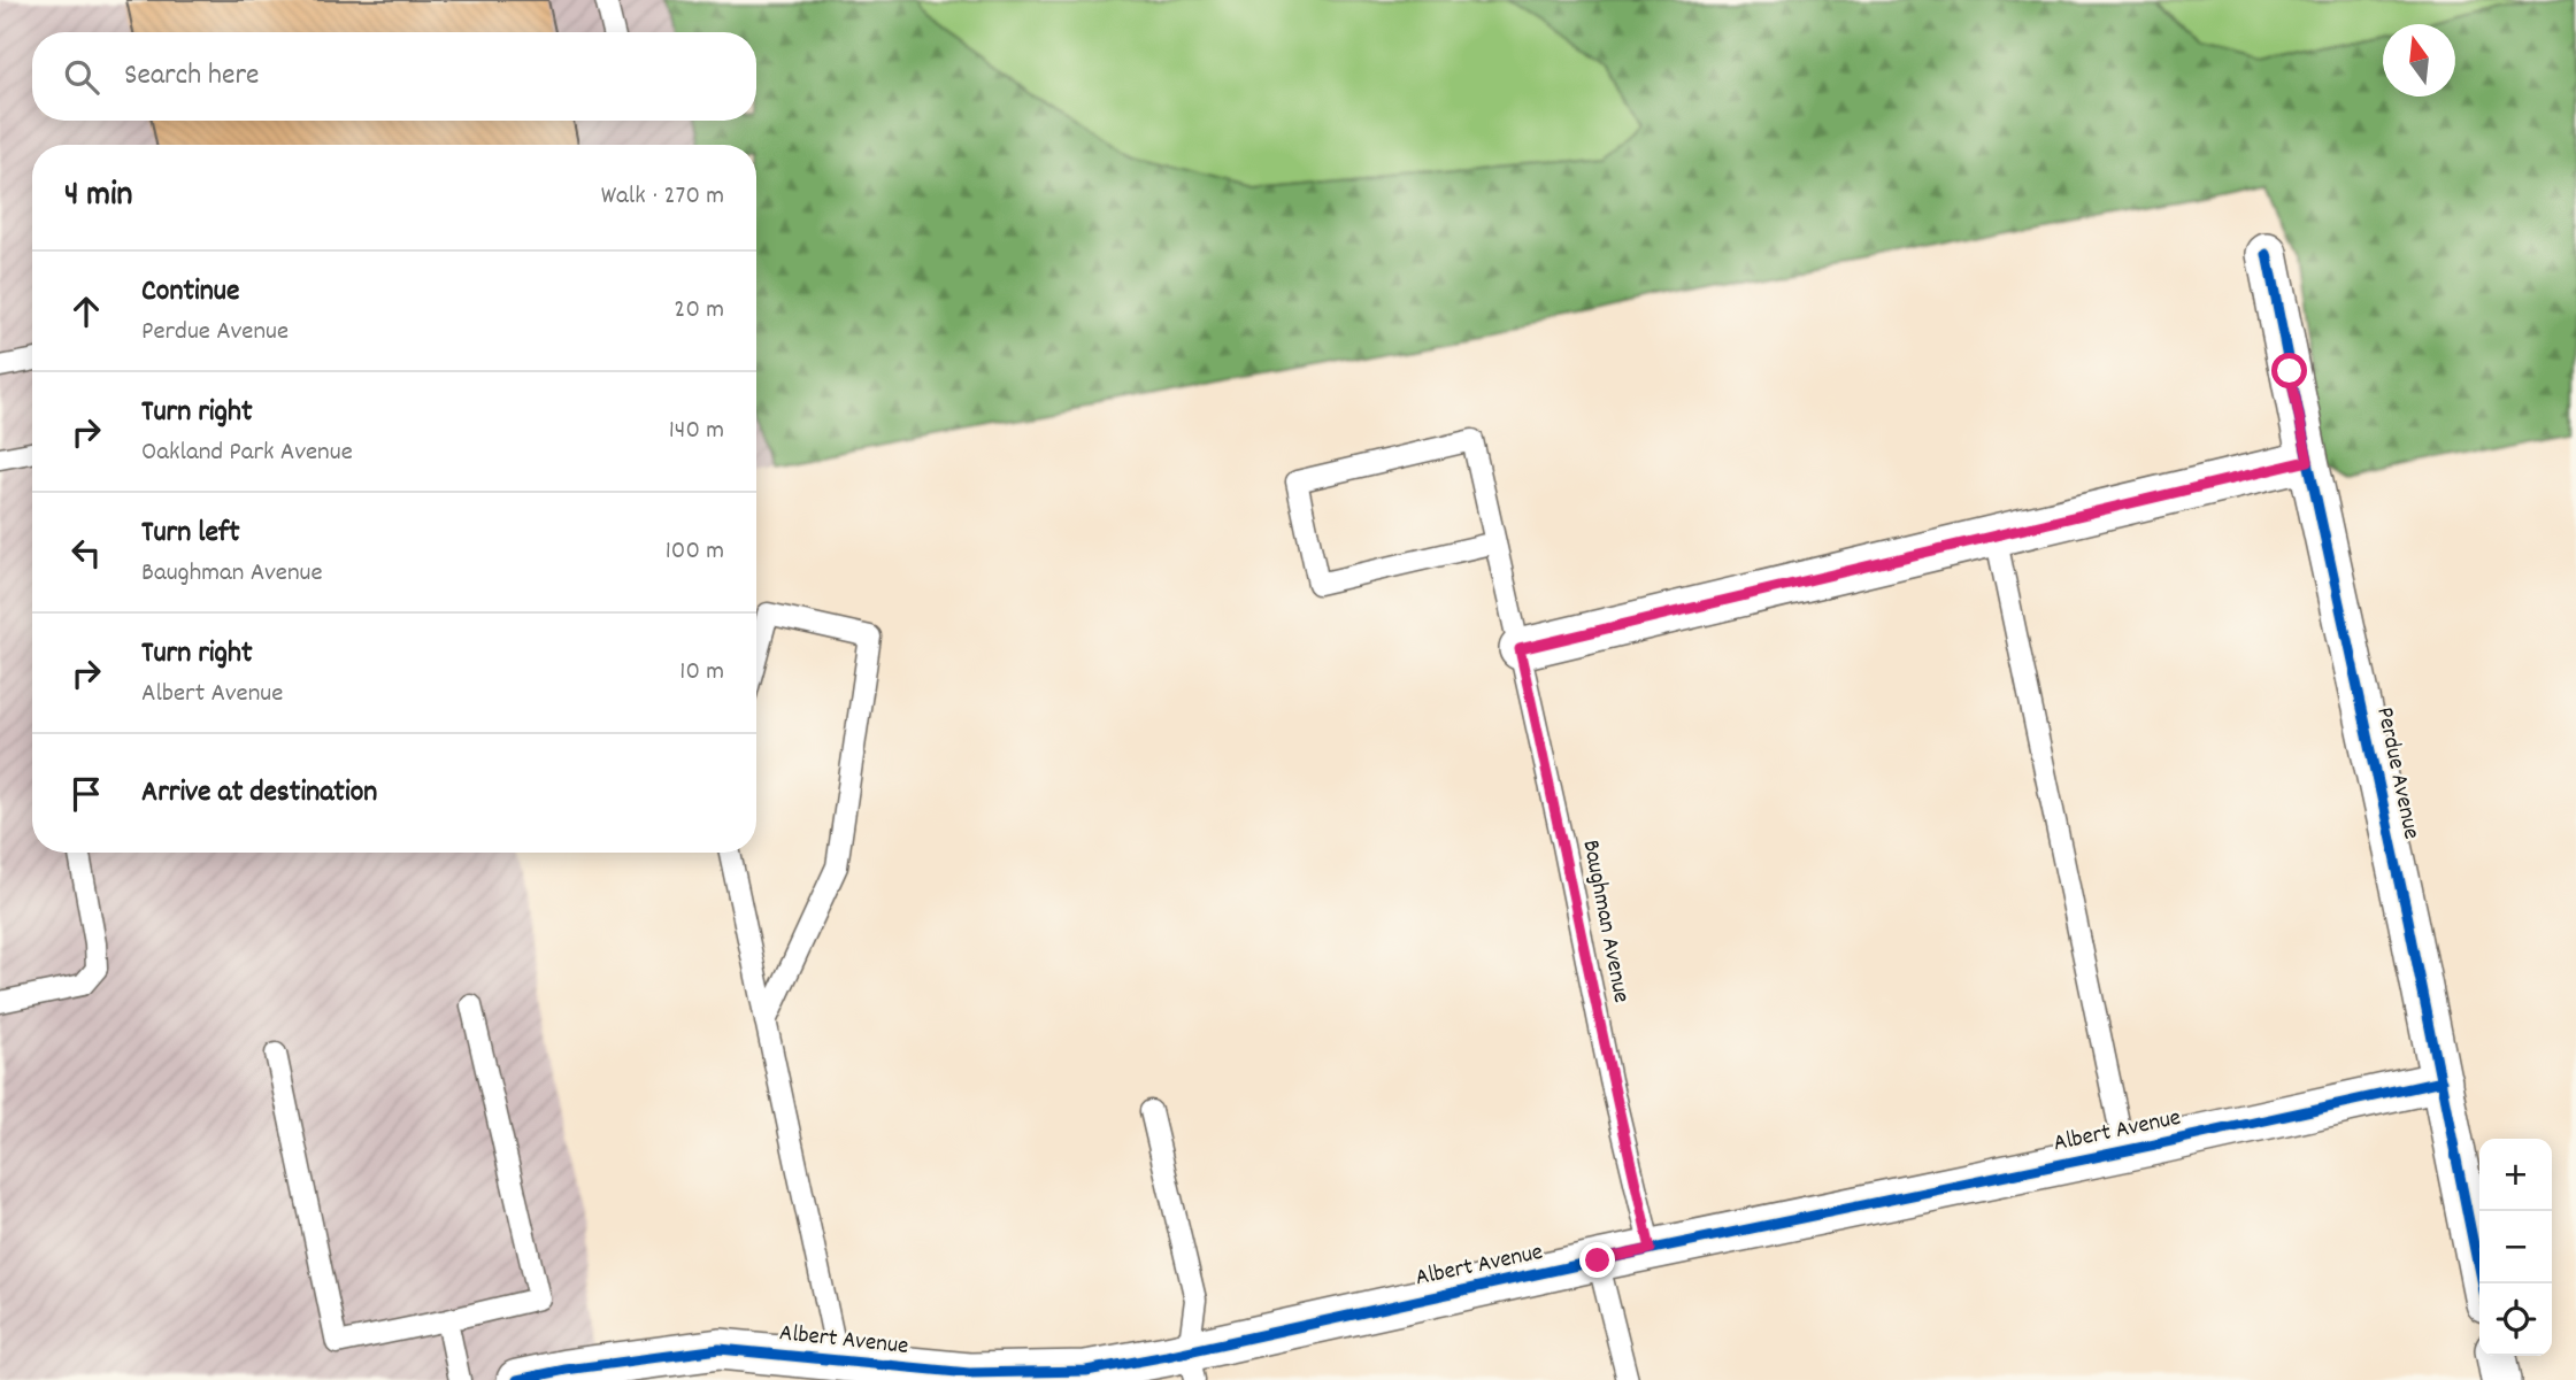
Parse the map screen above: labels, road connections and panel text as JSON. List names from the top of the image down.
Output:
{
  "streets": {
    "street": ["Perdue Avenue", "Albert Avenue"],
    "lane": ["Baughman Avenue"]
  },
  "crossings": [
    ["Perdue Avenue", "Albert Avenue"],
    ["Baughman Avenue", "Albert Avenue"]
  ],
  "north": "top",
  "page": {
    "search": "Search here",
    "heading": ["4 min", "Walk · 270 m"],
    "list": [
      ["Continue", "Perdue Avenue", "20 m"],
      ["Turn right", "Oakland Park Avenue", "140 m"],
      ["Turn left", "Baughman Avenue", "100 m"],
      ["Turn right", "Albert Avenue", "10 m"],
      "Arrive at destination"
    ],
    "map_buttons": ["+", "−"]
  }
}
